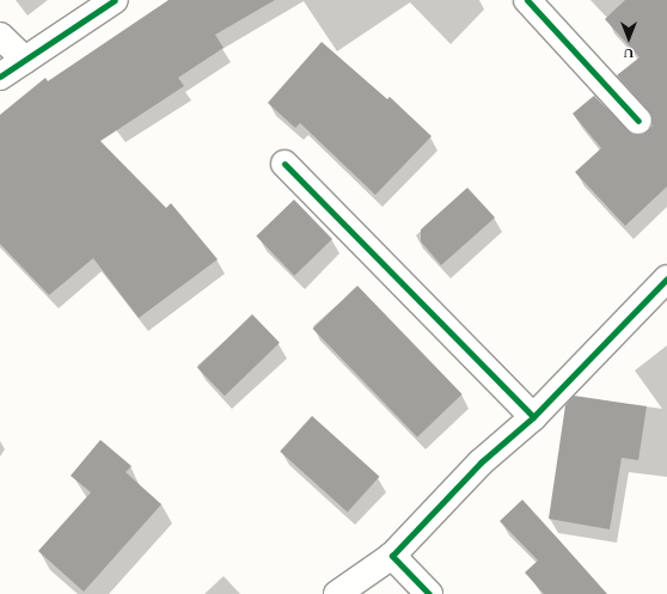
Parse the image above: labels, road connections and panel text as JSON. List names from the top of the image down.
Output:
{
  "north": "bottom"
}
